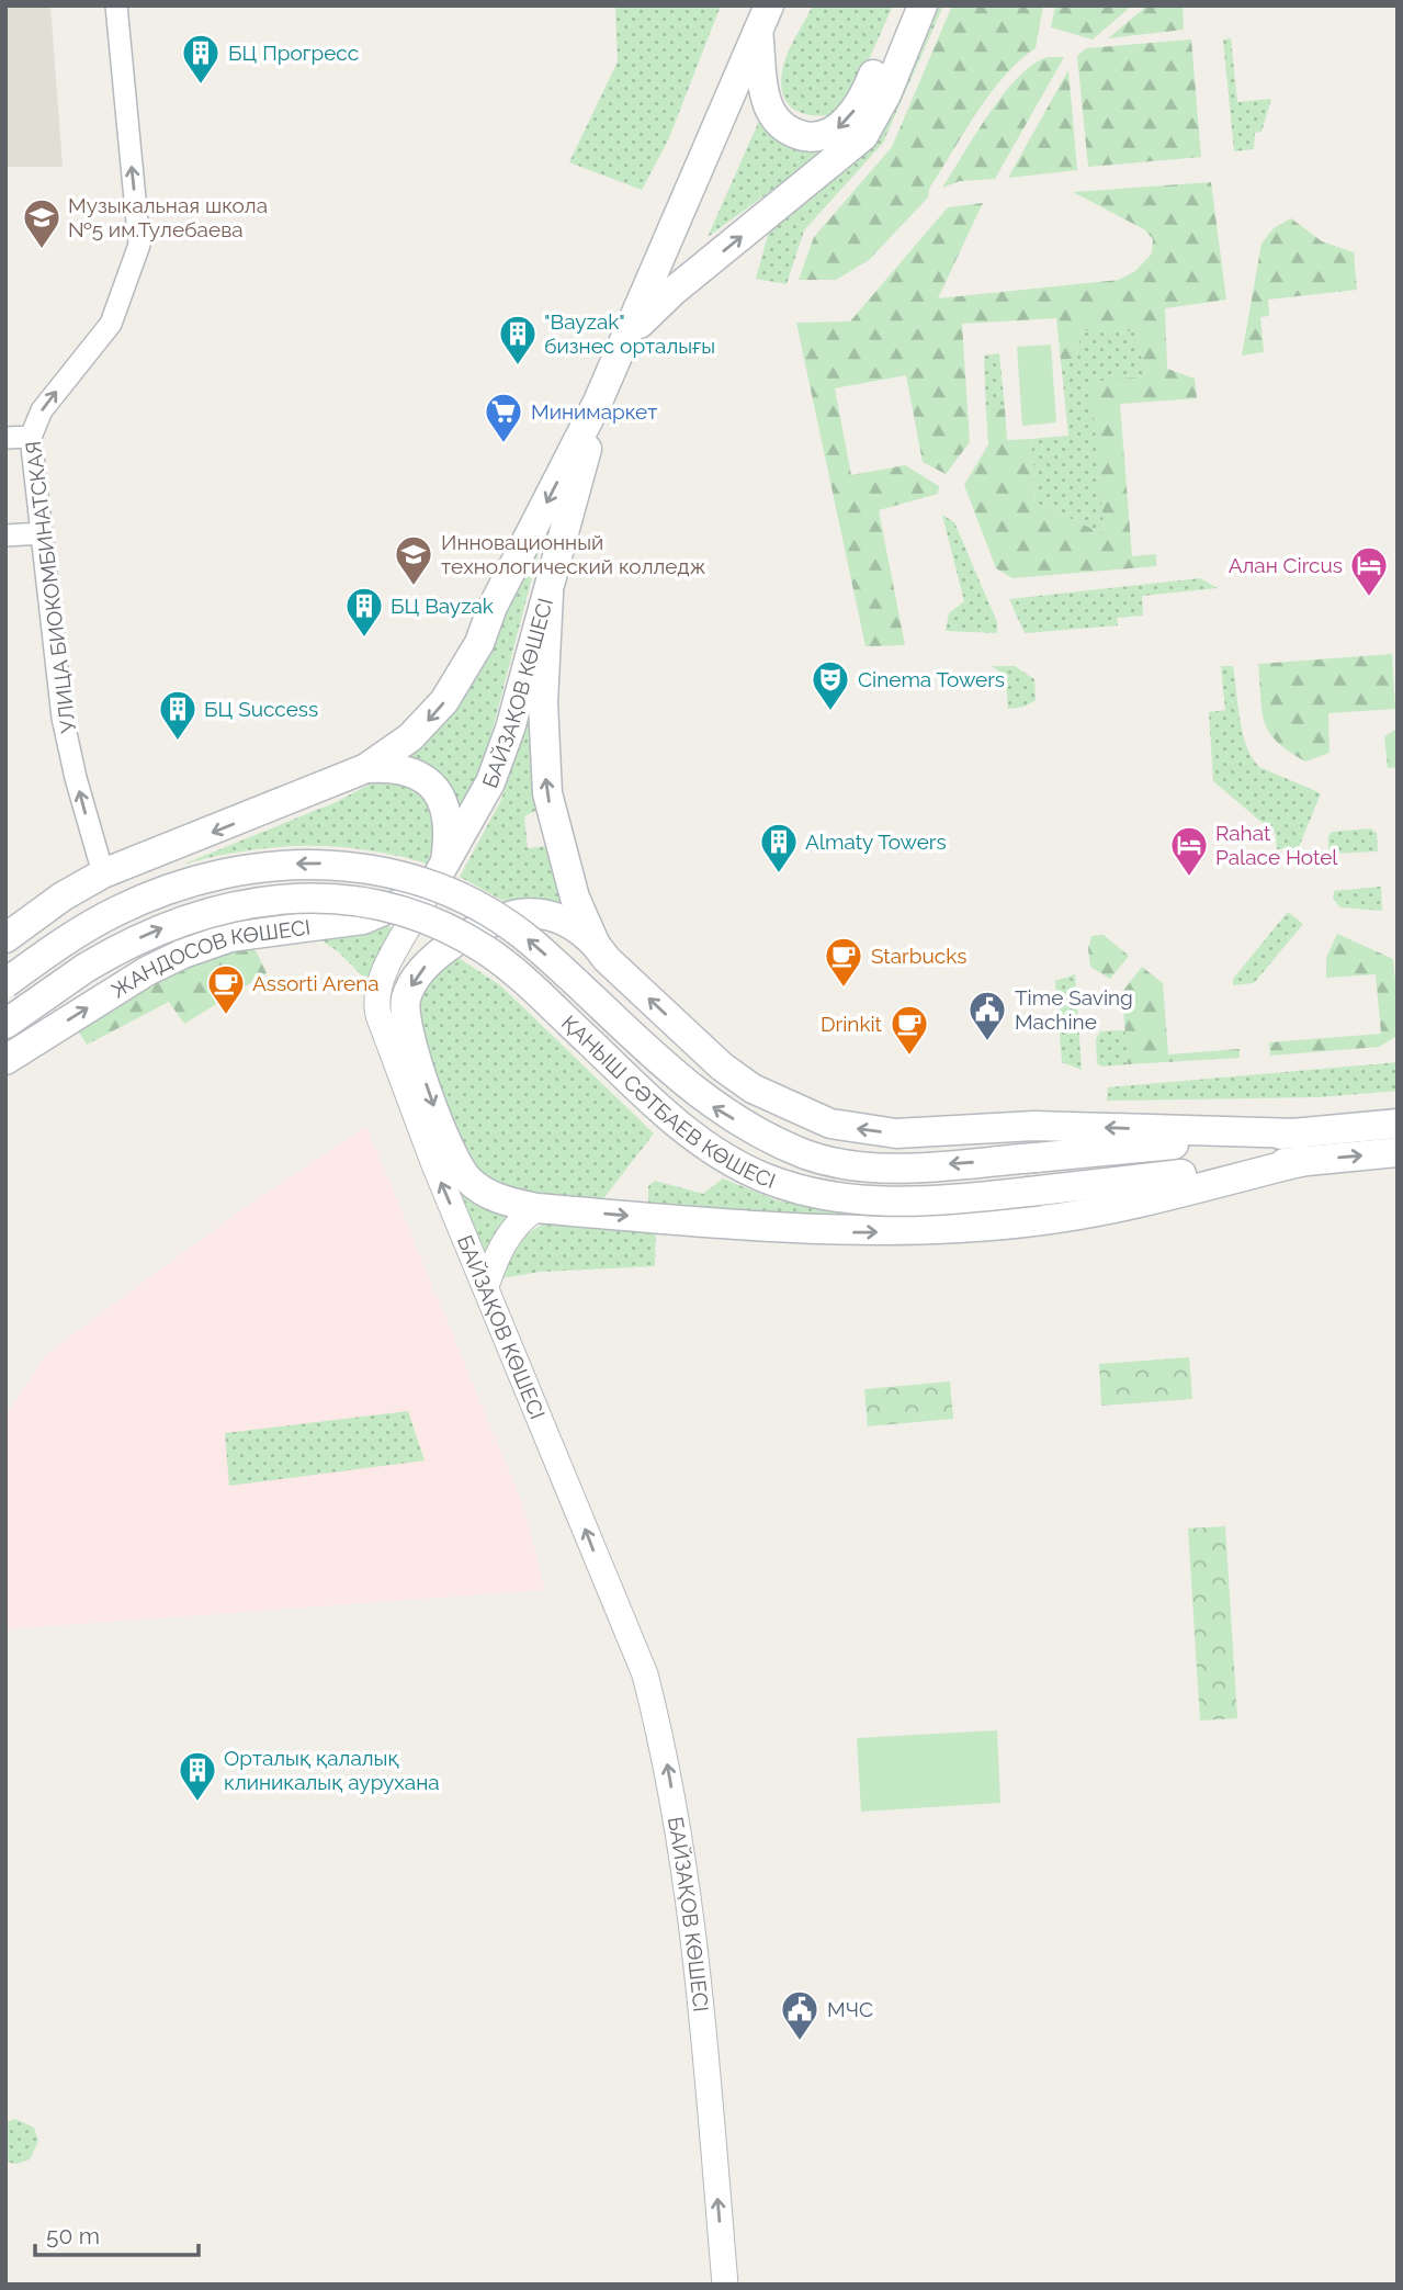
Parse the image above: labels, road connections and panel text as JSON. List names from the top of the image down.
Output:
{
  "streets": {
    "main road": ["БАЙЗАҚОВ КӨШЕСІ", "ЖАНДОСОВ КӨШЕСІ", "ҚАНЫШ СӘТБАЕВ КӨШЕСІ"],
    "street": ["УЛИЦА БИОКОМБИНАТСКАЯ"]
  },
  "crossings": [
    ["БАЙЗАҚОВ КӨШЕСІ", "ЖАНДОСОВ КӨШЕСІ"]
  ],
  "one_way": ["УЛИЦА БИОКОМБИНАТСКАЯ"],
  "places": {
    "building": [
      "БЦ Прогресс",
      "\"Bayzak\" бизнес орталығы",
      "БЦ Bayzak",
      "БЦ Success",
      "Almaty Towers",
      "Орталық қалалық клиникалық аурухана"
    ],
    "school or university": ["Музыкальная школа №5 им.Тулебаева", "Инновационный технологический колледж"],
    "supermarket": ["Минимаркет"],
    "hotel": ["Алан Circus", "Rahat Palace Hotel"],
    "theatre": ["Cinema Towers"],
    "cafe": ["Starbucks", "Assorti Arena", "Drinkit"],
    "public building": ["Time Saving Machine", "МЧС"]
  },
  "scale_bar": "50 m"
}
